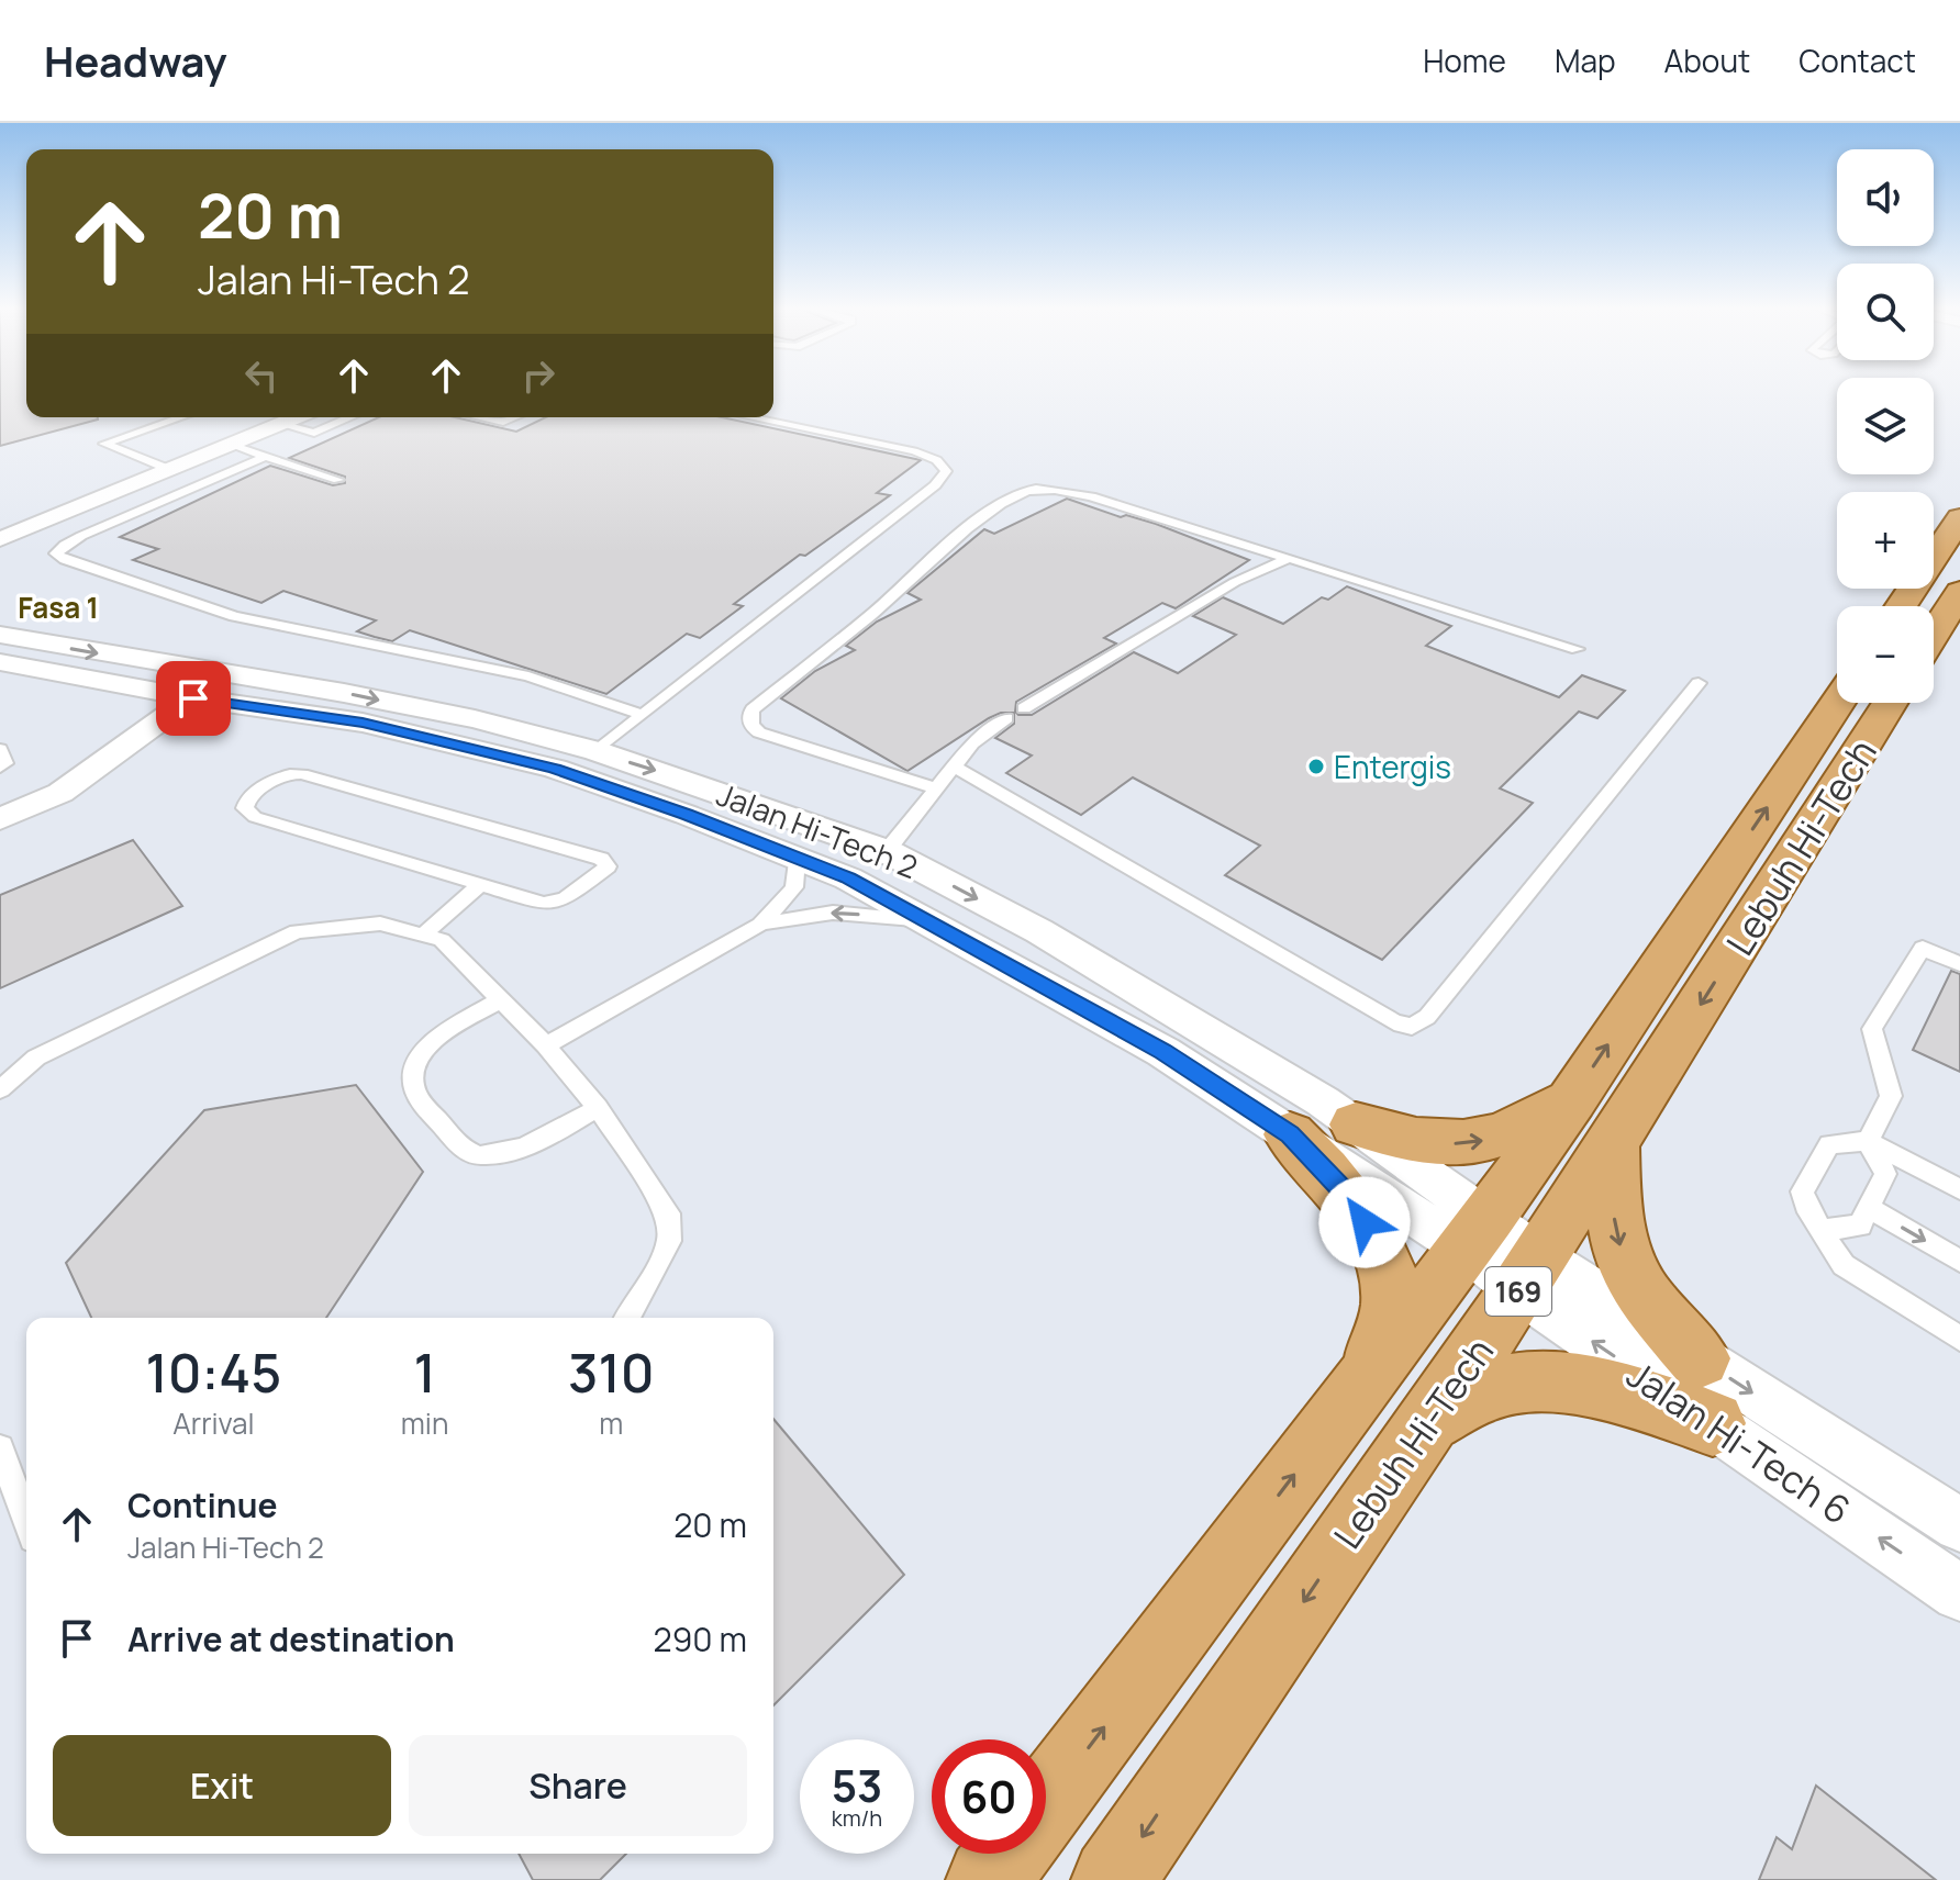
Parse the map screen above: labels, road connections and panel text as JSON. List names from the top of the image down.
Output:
{
  "streets": {
    "main road": ["Lebuh Hi-Tech", "169"],
    "street": ["Jalan Hi-Tech 2", "Jalan Hi-Tech 6"]
  },
  "crossings": [
    ["Jalan Hi-Tech 2", "Lebuh Hi-Tech"],
    ["Jalan Hi-Tech 2", "Jalan Hi-Tech 6"],
    ["Lebuh Hi-Tech", "Jalan Hi-Tech 6"]
  ],
  "districts": ["Fasa 1"],
  "places": ["Entergis"],
  "page": {
    "header": "Headway",
    "nav": [
      "Home",
      "Map",
      "About",
      "Contact"
    ],
    "map_buttons": ["+", "−"],
    "turn": ["20 m", "Jalan Hi-Tech 2"],
    "eta": [
      "10:45",
      "Arrival",
      "1",
      "min",
      "310",
      "m"
    ],
    "list": [
      {
        "name": "Continue",
        "note": "Jalan Hi-Tech 2",
        "value": "20 m"
      },
      {
        "name": "Arrive at destination",
        "value": "290 m"
      }
    ],
    "buttons": ["Exit", "Share"],
    "speed": "53 km/h",
    "limit": "60"
  }
}
